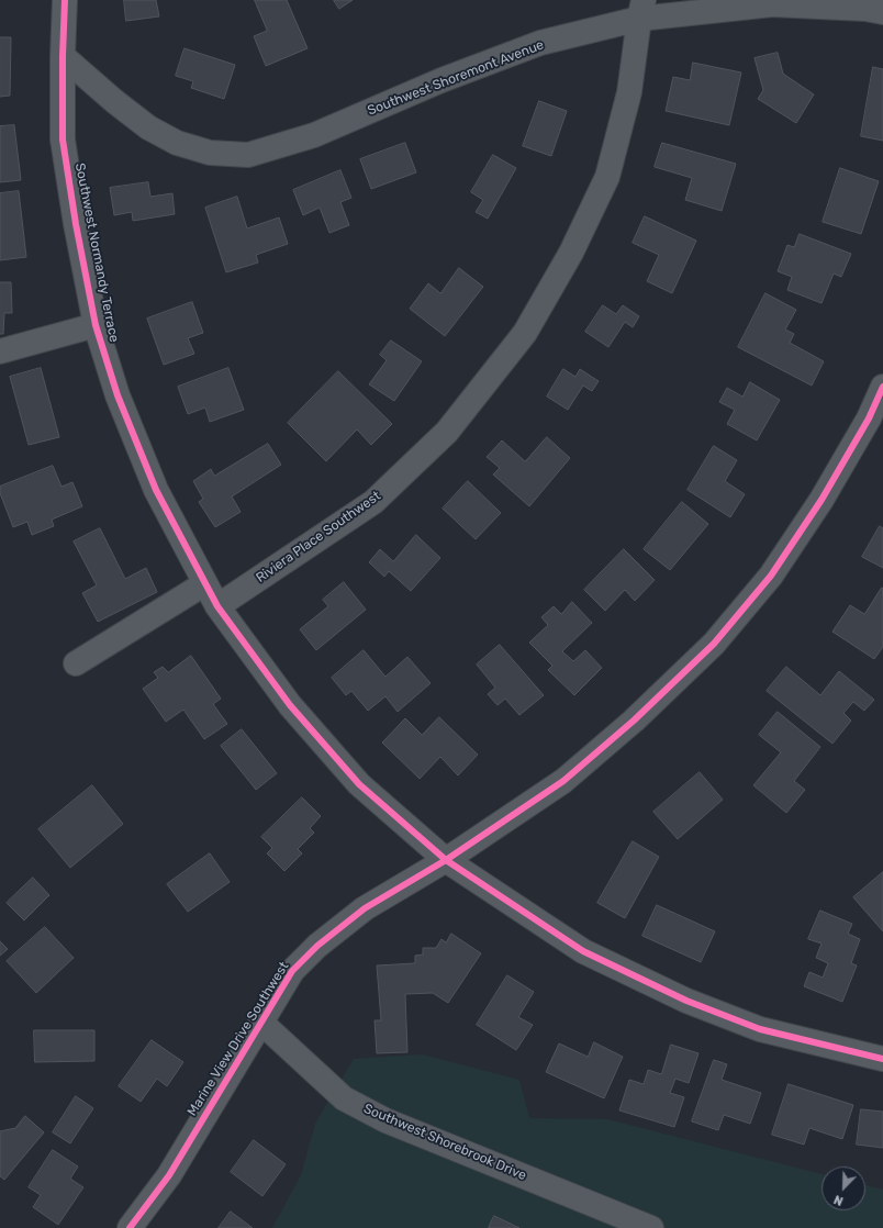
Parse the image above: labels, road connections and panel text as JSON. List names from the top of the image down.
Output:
{
  "streets": {
    "street": [
      "Southwest Shoremont Avenue",
      "Southwest Normandy Terrace",
      "Riviera Place Southwest",
      "Marine View Drive Southwest",
      "Southwest Shorebrook Drive"
    ]
  },
  "crossings": [
    ["Southwest Shoremont Avenue", "Southwest Normandy Terrace"],
    ["Southwest Shoremont Avenue", "Riviera Place Southwest"],
    ["Southwest Normandy Terrace", "Riviera Place Southwest"],
    ["Southwest Normandy Terrace", "Marine View Drive Southwest"],
    ["Marine View Drive Southwest", "Southwest Shorebrook Drive"]
  ],
  "north": "bottom left"
}
